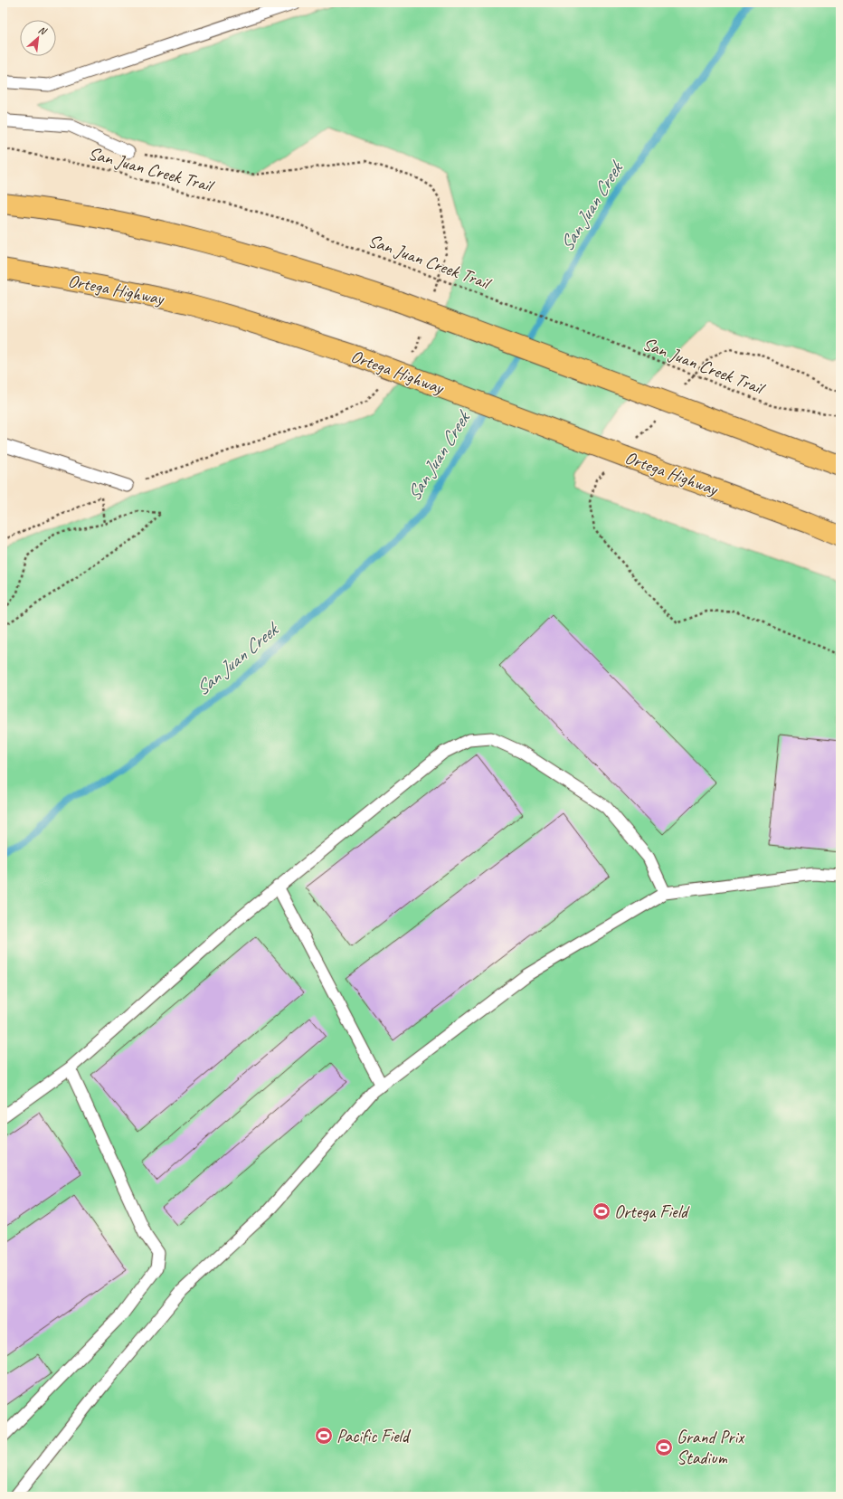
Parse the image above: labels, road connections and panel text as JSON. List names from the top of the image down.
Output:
{
  "streets": {
    "main road": ["Ortega Highway"],
    "path": ["San Juan Creek Trail"]
  },
  "water": ["San Juan Creek"],
  "places": {
    "sports": ["Ortega Field", "Pacific Field", "Grand Prix Stadium"]
  },
  "north": "top right"
}
